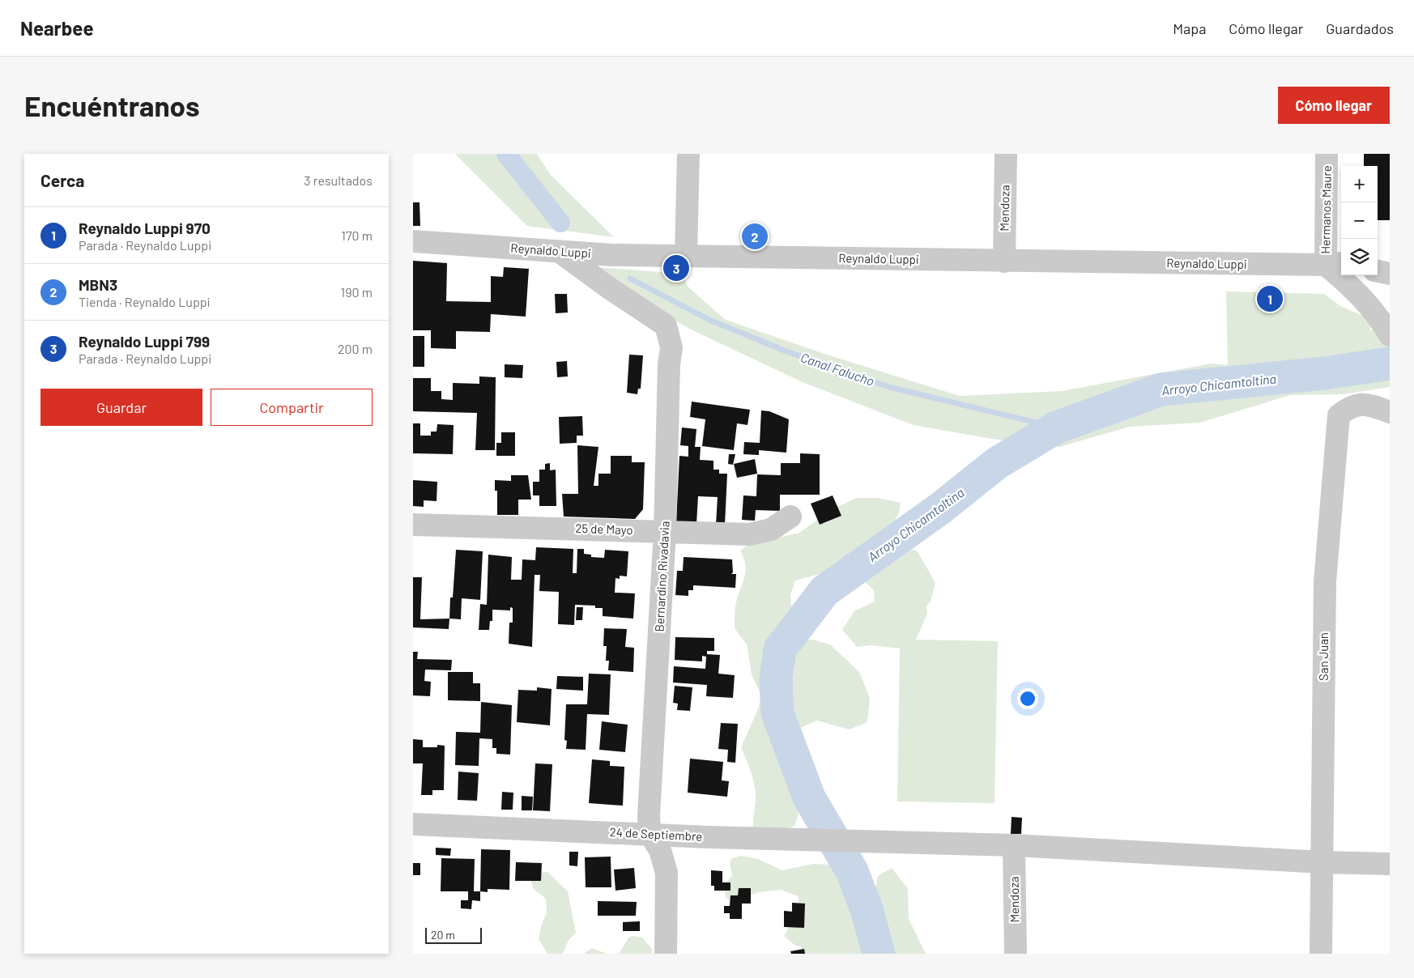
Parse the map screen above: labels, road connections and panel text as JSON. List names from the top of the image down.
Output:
{
  "streets": {
    "street": [
      "Mendoza",
      "Hermanos Maure",
      "Reynaldo Luppi",
      "25 de Mayo",
      "Bernardino Rivadavia",
      "San Juan",
      "24 de Septiembre"
    ]
  },
  "crossings": [
    ["Mendoza", "Reynaldo Luppi"],
    ["Mendoza", "24 de Septiembre"],
    ["Hermanos Maure", "Reynaldo Luppi"],
    ["Reynaldo Luppi", "Bernardino Rivadavia"],
    ["25 de Mayo", "Bernardino Rivadavia"],
    ["Bernardino Rivadavia", "24 de Septiembre"],
    ["San Juan", "24 de Septiembre"]
  ],
  "water": ["Canal Falucho", "Arroyo Chicamtoltina"],
  "scale_bar": "20 m",
  "page": {
    "header": "Nearbee",
    "nav": ["Mapa", "Cómo llegar", "Guardados"],
    "buttons": [
      "Cómo llegar",
      ["Guardar", "Compartir"]
    ],
    "title": "Encuéntranos",
    "heading": ["Cerca", "3 resultados"],
    "map_buttons": ["+", "−"],
    "list": [
      {
        "mark": "1",
        "name": "Reynaldo Luppi 970",
        "note": "Parada · Reynaldo Luppi",
        "value": "170 m"
      },
      {
        "mark": "2",
        "name": "MBN3",
        "note": "Tienda · Reynaldo Luppi",
        "value": "190 m"
      },
      {
        "mark": "3",
        "name": "Reynaldo Luppi 799",
        "note": "Parada · Reynaldo Luppi",
        "value": "200 m"
      }
    ],
    "pins": ["2", "3", "1"],
    "scale": "20 m"
  }
}
